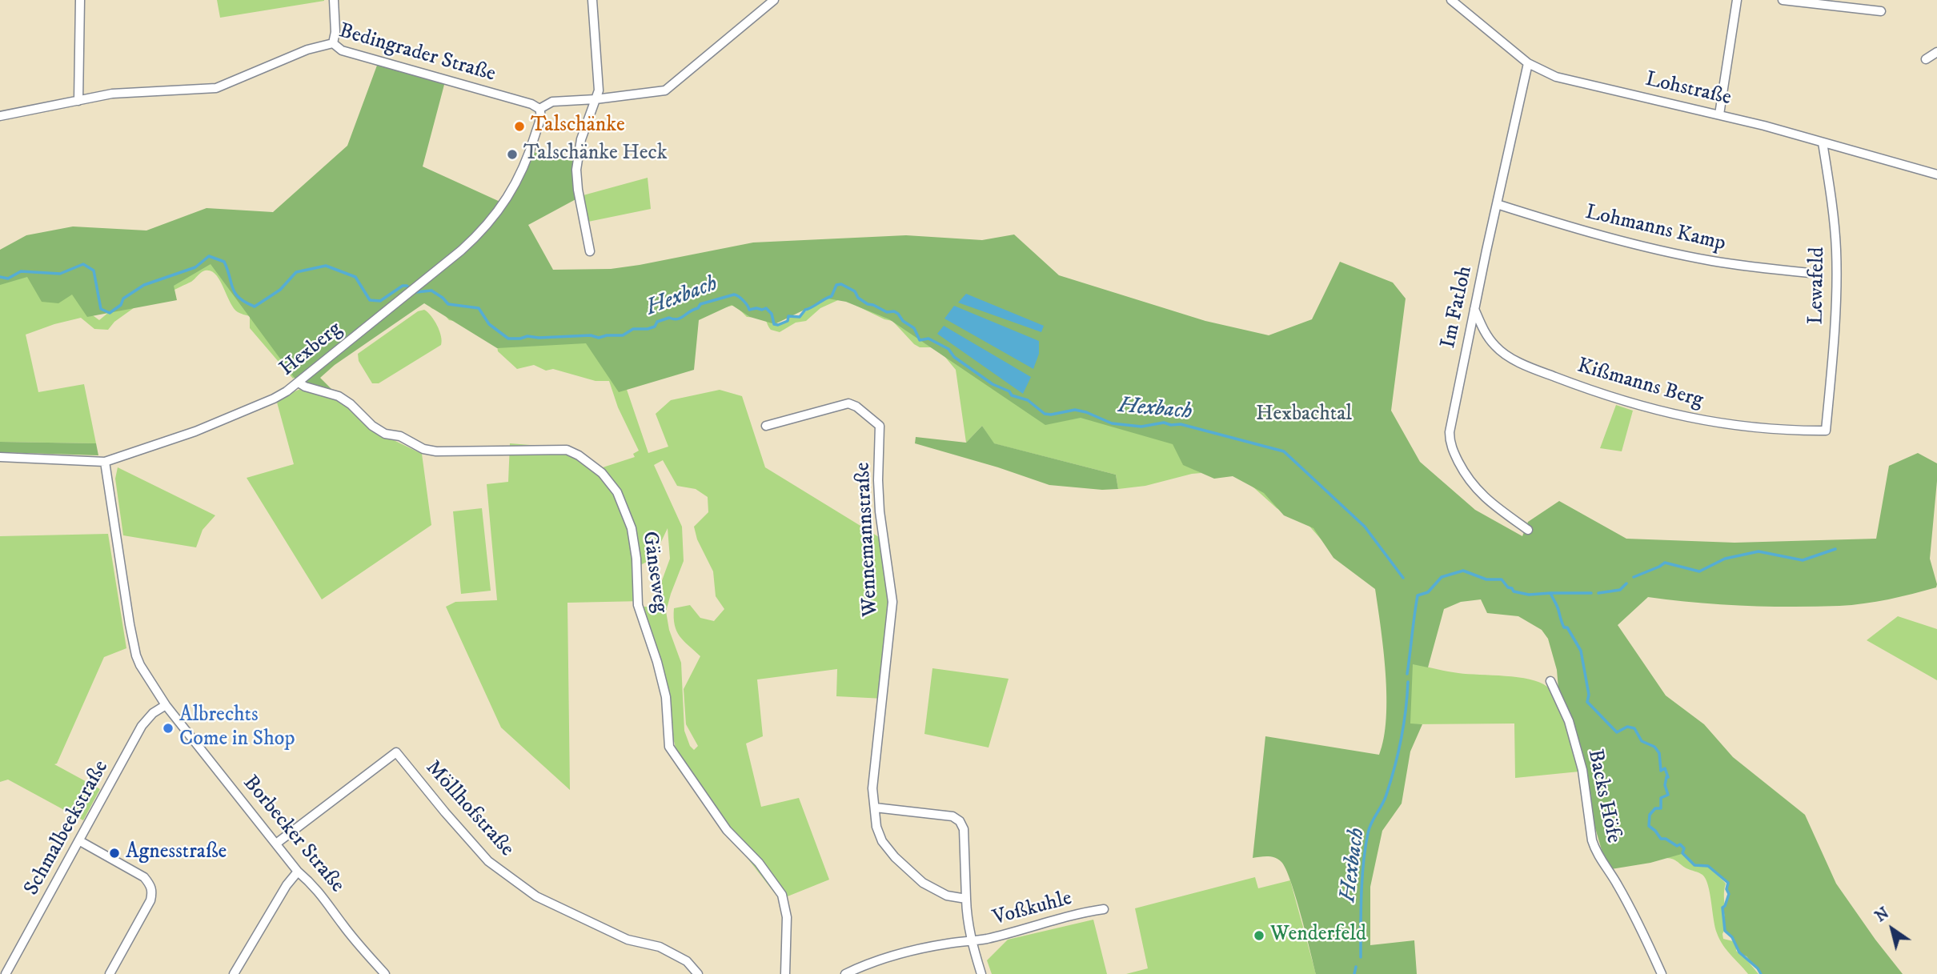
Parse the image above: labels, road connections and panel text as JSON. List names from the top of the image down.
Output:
{
  "streets": {
    "street": [
      "Bedingrader Straße",
      "Lohstraße",
      "Lohmanns Kamp",
      "Lewafeld",
      "Im Fatloh",
      "Hexberg",
      "Kißmanns Berg",
      "Wennemannstraße",
      "Gänseweg",
      "Backs Höfe",
      "Möllhofstraße",
      "Schmalbeekstraße",
      "Borbecker Straße",
      "Voßkuhle"
    ]
  },
  "crossings": [
    ["Bedingrader Straße", "Hexberg"],
    ["Lohstraße", "Lewafeld"],
    ["Lohstraße", "Im Fatloh"],
    ["Lohmanns Kamp", "Im Fatloh"],
    ["Lewafeld", "Kißmanns Berg"],
    ["Im Fatloh", "Kißmanns Berg"],
    ["Hexberg", "Gänseweg"],
    ["Hexberg", "Borbecker Straße"],
    ["Möllhofstraße", "Borbecker Straße"],
    ["Schmalbeekstraße", "Borbecker Straße"]
  ],
  "water": ["Hexbach"],
  "parks": ["Hexbachtal"],
  "places": [
    "Talschänke",
    "Talschänke Heck",
    "Albrechts Come in Shop",
    "Agnesstraße",
    "Wenderfeld"
  ],
  "north": "top left"
}
